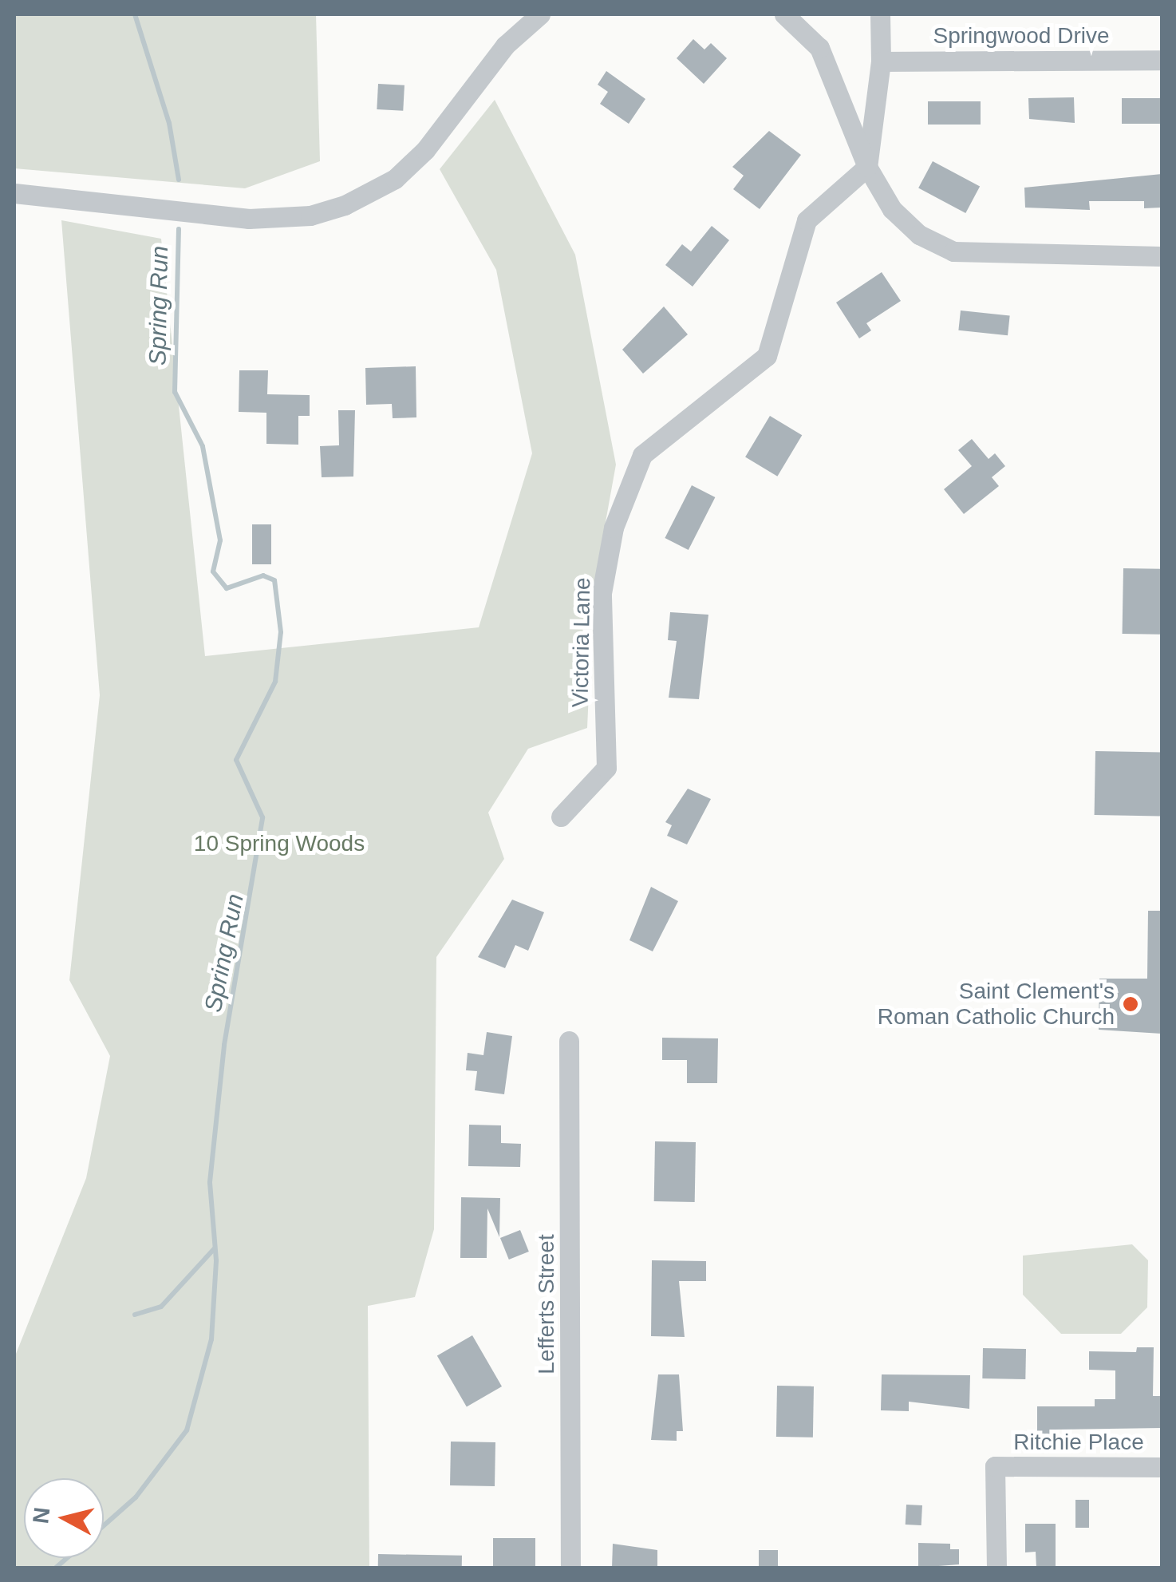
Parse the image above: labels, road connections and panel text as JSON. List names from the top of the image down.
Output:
{
  "streets": {
    "street": [
      "Springwood Drive",
      "Victoria Lane",
      "Lefferts Street",
      "Ritchie Place"
    ]
  },
  "water": ["Spring Run"],
  "parks": ["10 Spring Woods"],
  "places": ["Saint Clement's Roman Catholic Church"],
  "north": "left"
}
